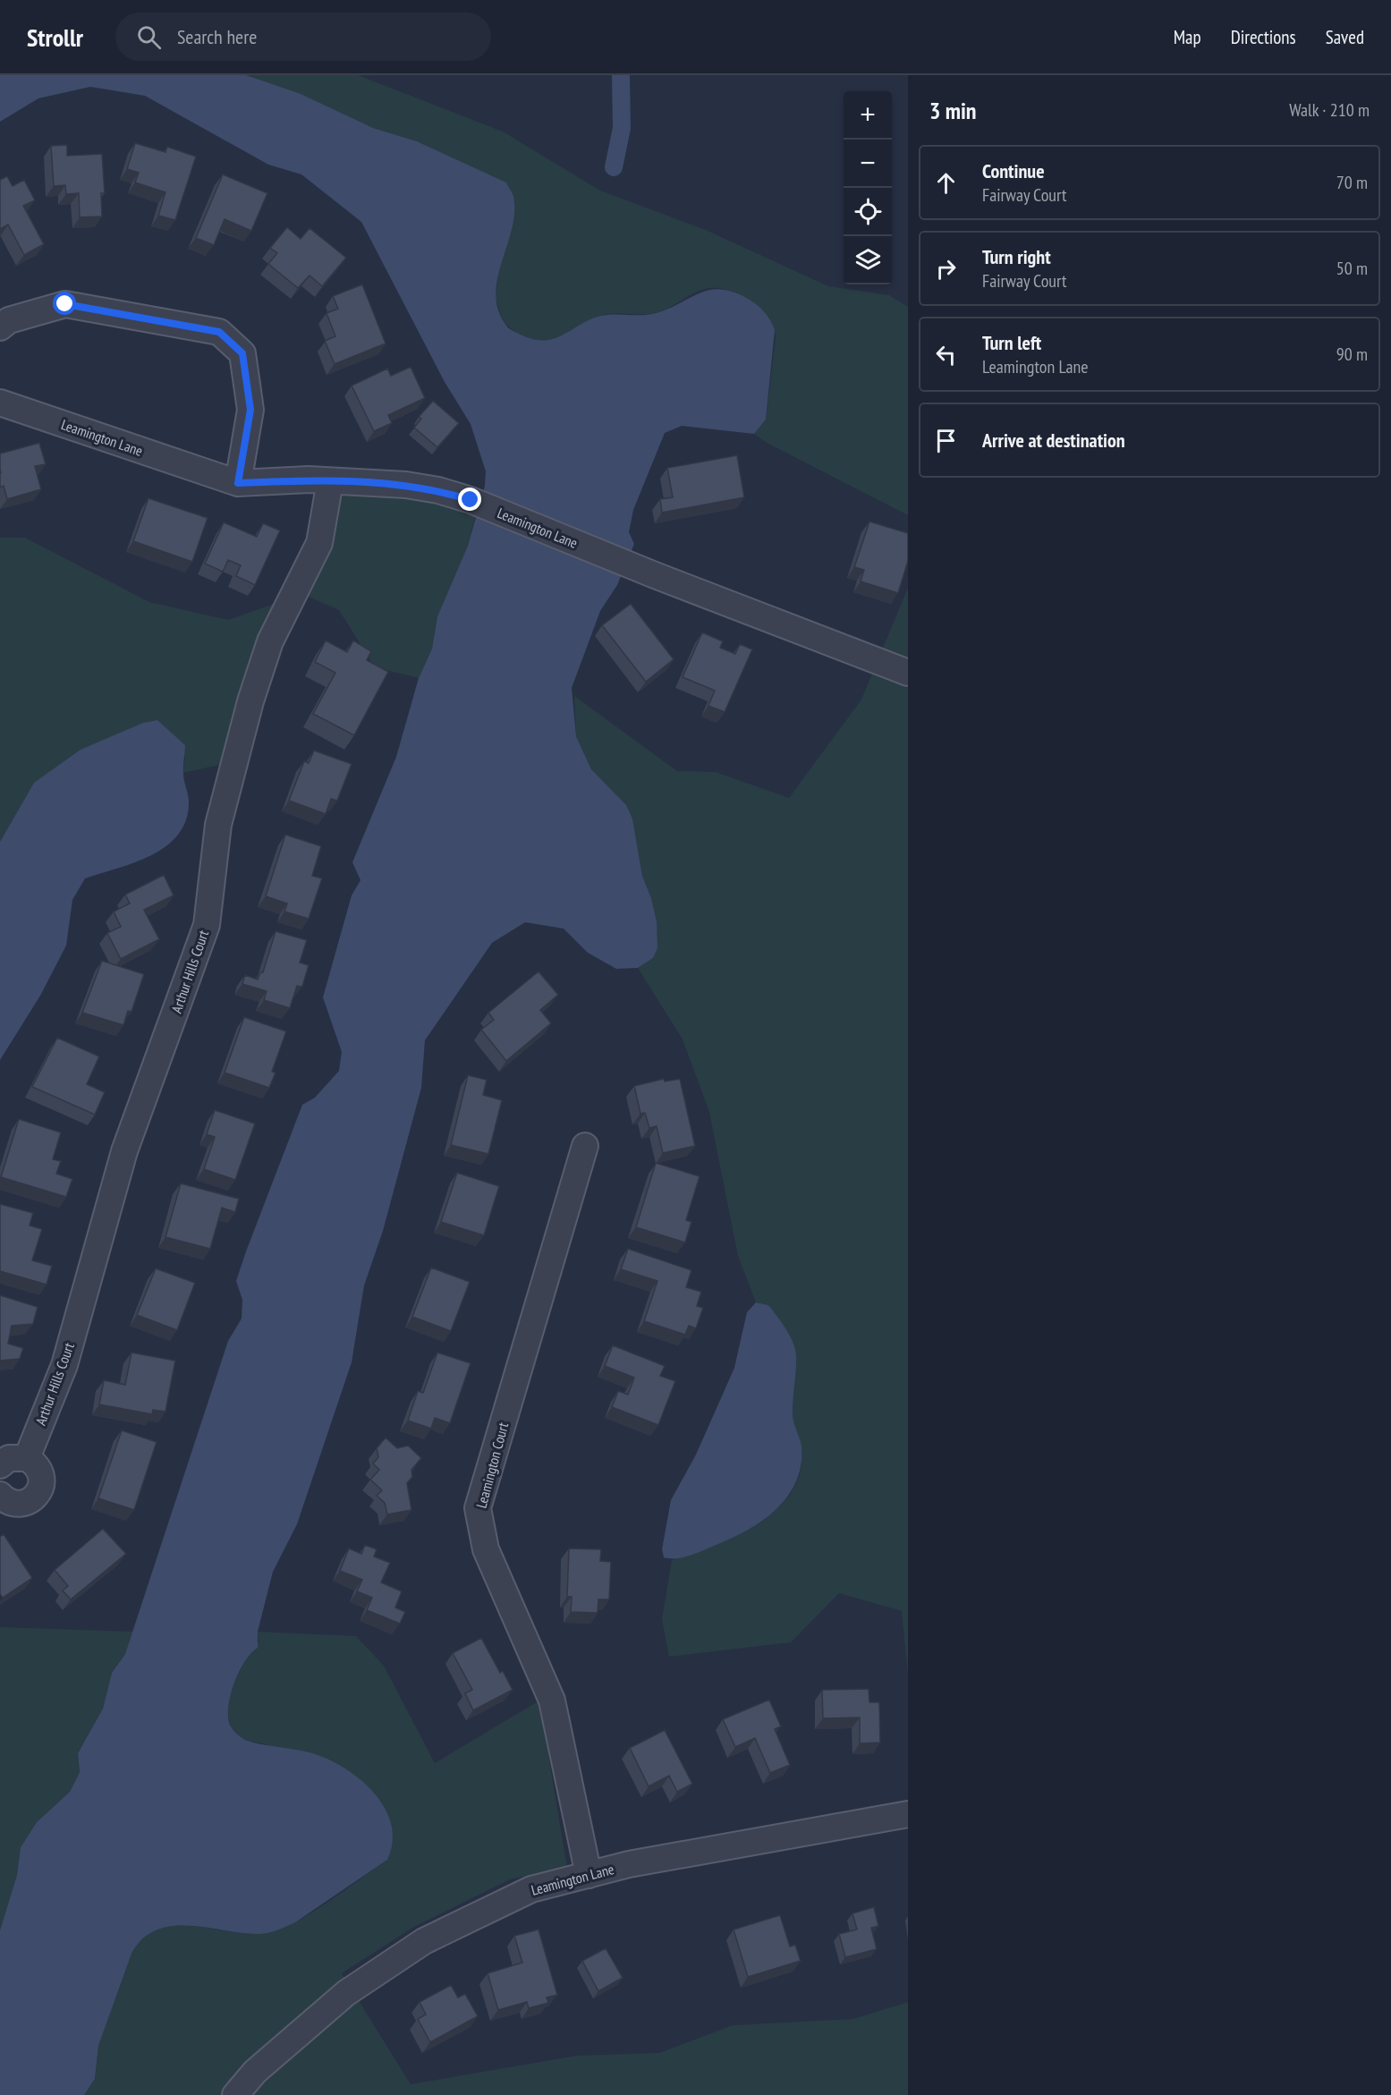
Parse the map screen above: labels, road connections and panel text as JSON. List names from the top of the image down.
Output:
{
  "streets": {
    "street": ["Leamington Lane", "Arthur Hills Court", "Leamington Court"]
  },
  "crossings": [
    ["Leamington Lane", "Arthur Hills Court"],
    ["Leamington Lane", "Leamington Court"]
  ],
  "page": {
    "header": "Strollr",
    "search": "Search here",
    "nav": ["Map", "Directions", "Saved"],
    "heading": ["3 min", "Walk · 210 m"],
    "map_buttons": ["+", "−"],
    "list": [
      ["Continue", "Fairway Court", "70 m"],
      ["Turn right", "Fairway Court", "50 m"],
      ["Turn left", "Leamington Lane", "90 m"],
      "Arrive at destination"
    ]
  }
}
